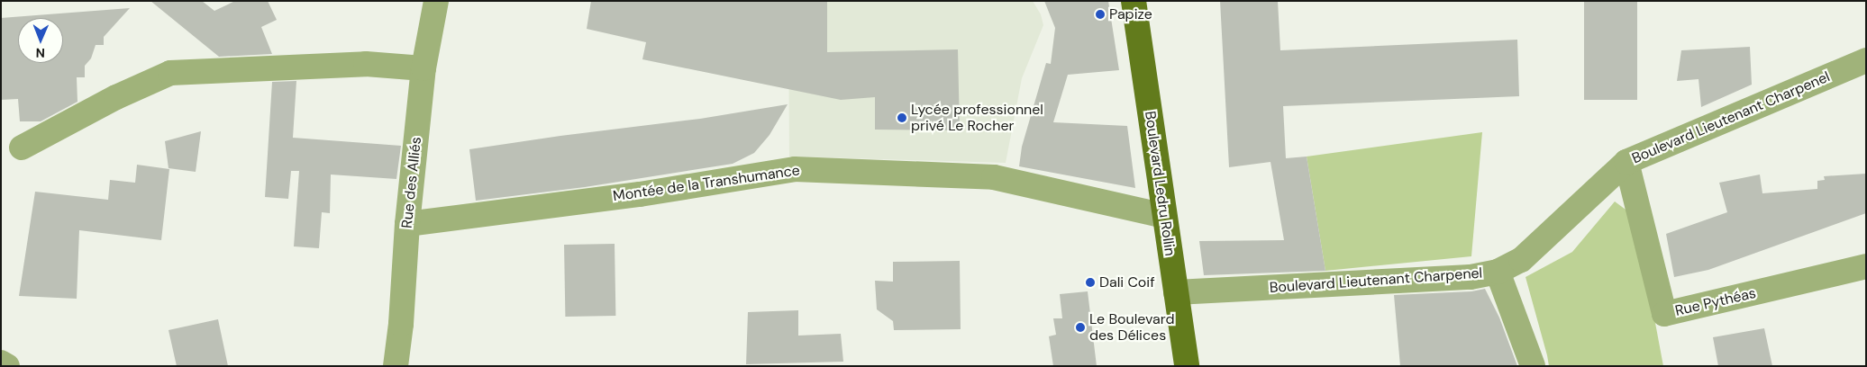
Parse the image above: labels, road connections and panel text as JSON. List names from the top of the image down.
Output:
{
  "streets": {
    "main road": ["Boulevard Ledru Rollin"],
    "street": [
      "Boulevard Lieutenant Charpenel",
      "Rue des Alliés",
      "Montée de la Transhumance",
      "Rue Pythéas"
    ]
  },
  "crossings": [
    ["Boulevard Lieutenant Charpenel", "Boulevard Ledru Rollin"],
    ["Boulevard Lieutenant Charpenel", "Rue Pythéas"],
    ["Rue des Alliés", "Montée de la Transhumance"],
    ["Montée de la Transhumance", "Boulevard Ledru Rollin"]
  ],
  "places": [
    "Papize",
    "Lycée professionnel privé Le Rocher",
    "Dali Coif",
    "Le Boulevard des Délices"
  ],
  "north": "bottom"
}
